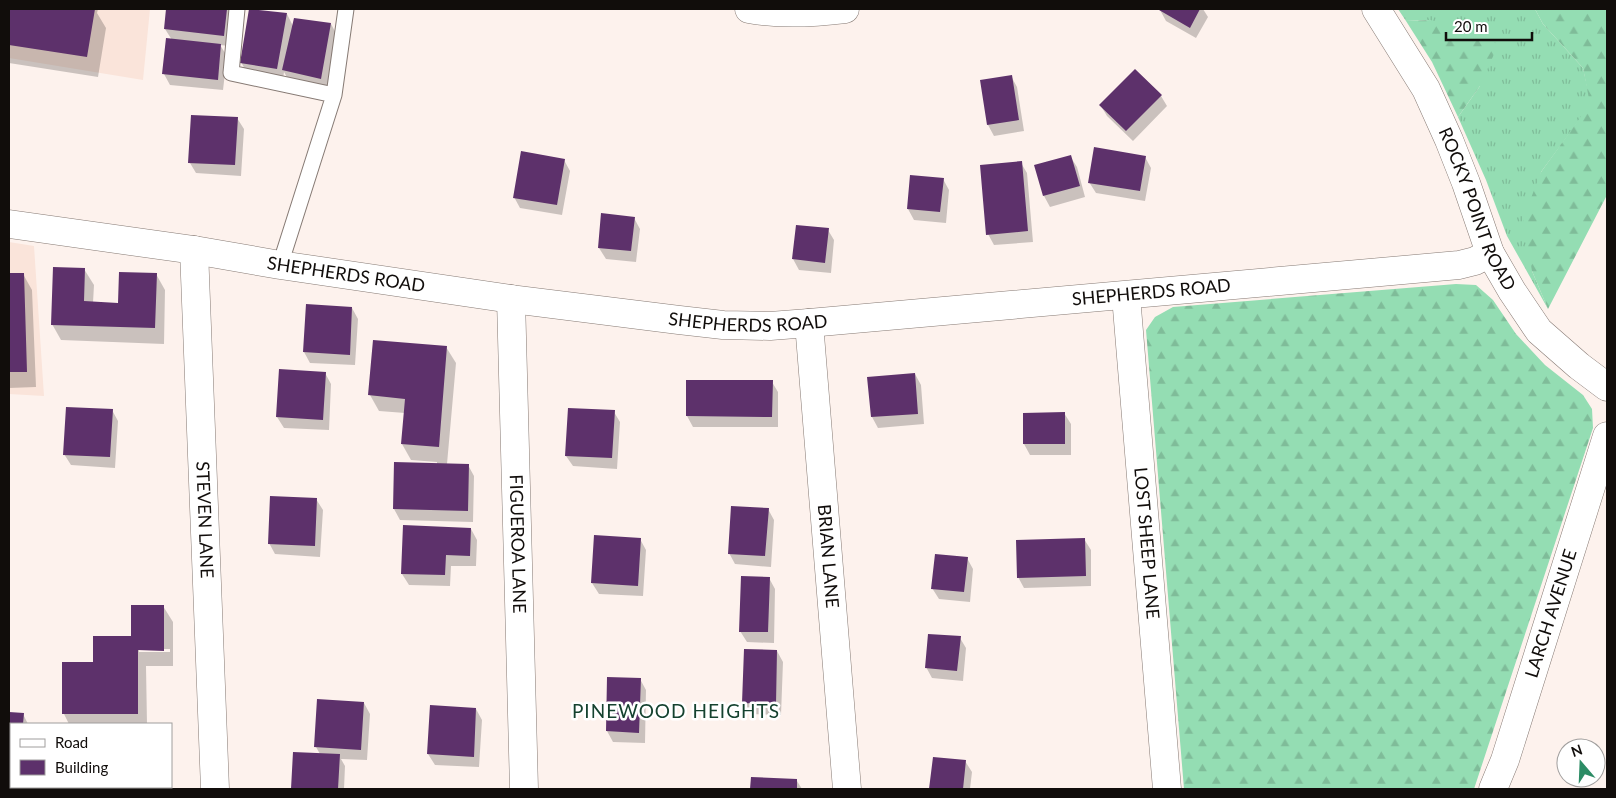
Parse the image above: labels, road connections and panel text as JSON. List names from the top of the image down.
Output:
{
  "streets": {
    "street": [
      "ROCKY POINT ROAD",
      "SHEPHERDS ROAD",
      "STEVEN LANE",
      "LOST SHEEP LANE",
      "FIGUEROA LANE",
      "BRIAN LANE",
      "LARCH AVENUE"
    ]
  },
  "crossings": [
    ["ROCKY POINT ROAD", "SHEPHERDS ROAD"],
    ["SHEPHERDS ROAD", "STEVEN LANE"],
    ["SHEPHERDS ROAD", "LOST SHEEP LANE"],
    ["SHEPHERDS ROAD", "FIGUEROA LANE"],
    ["SHEPHERDS ROAD", "BRIAN LANE"]
  ],
  "districts": ["PINEWOOD HEIGHTS"],
  "legend": ["Road", "Building"],
  "scale_bar": "20 m",
  "north": "top"
}
